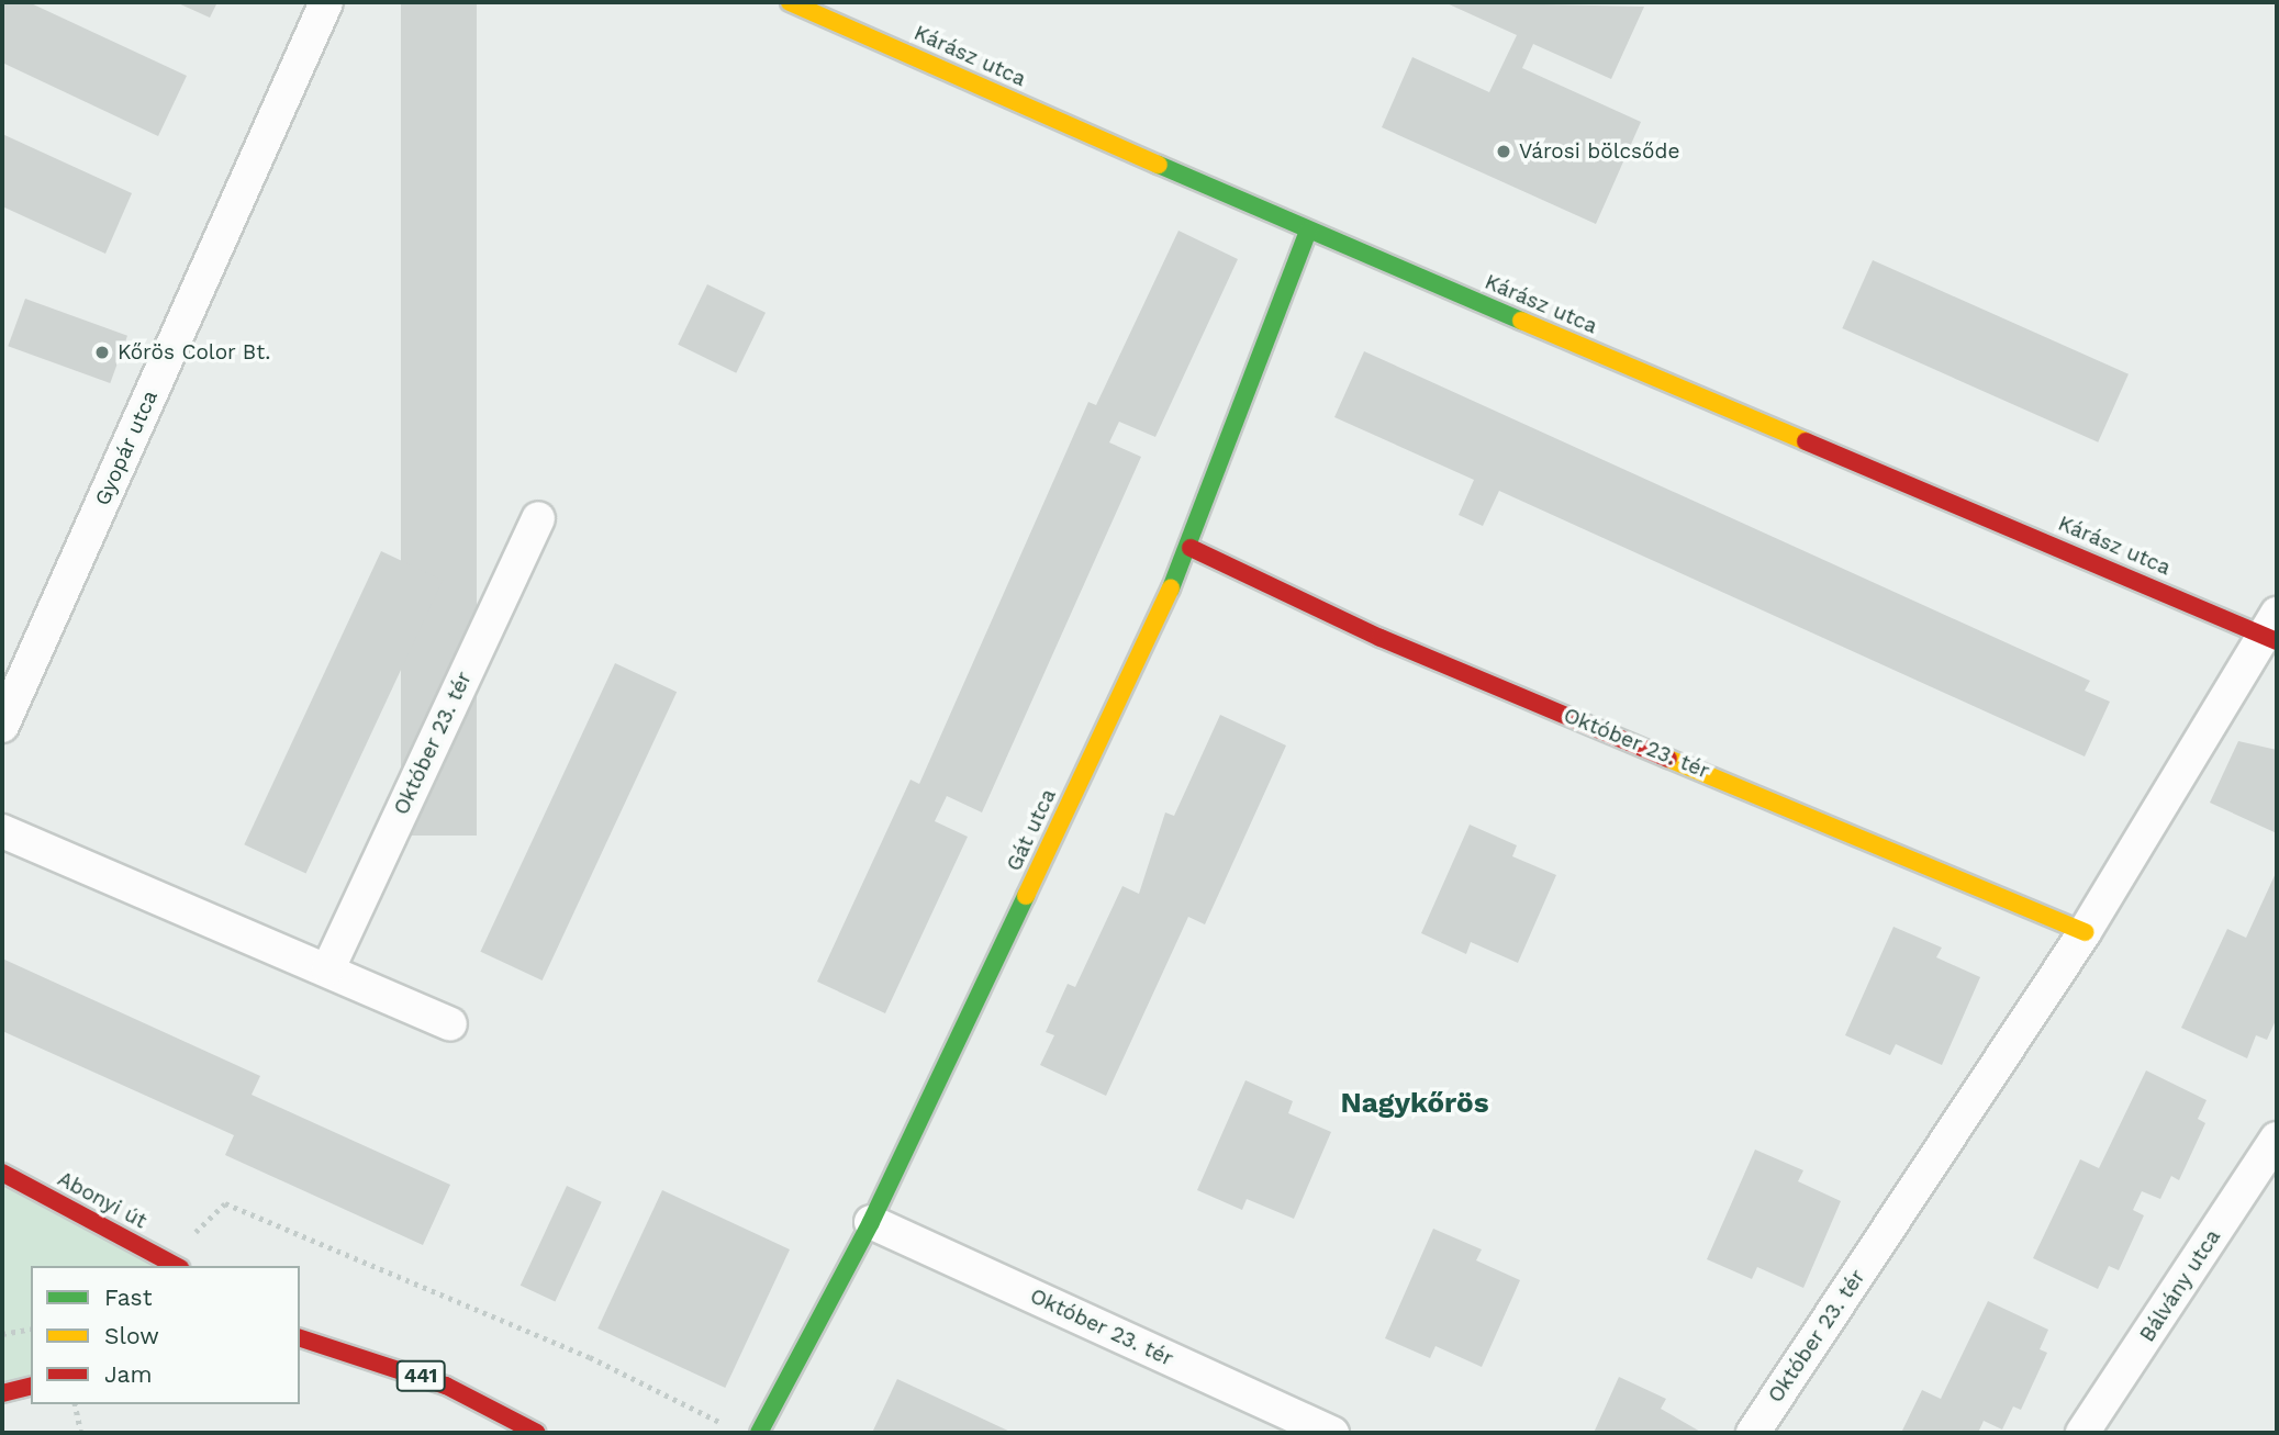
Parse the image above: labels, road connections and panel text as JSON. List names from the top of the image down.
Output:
{
  "streets": {
    "street": [
      "Kárász utca",
      "Gyopár utca",
      "Október 23. tér",
      "Gát utca",
      "Abonyi út",
      "Bálvány utca",
      "441"
    ]
  },
  "crossings": [
    ["Kárász utca", "Október 23. tér"],
    ["Kárász utca", "Gát utca"],
    ["Október 23. tér", "Gát utca"]
  ],
  "districts": ["Nagykőrös"],
  "places": ["Városi bölcsőde", "Kőrös Color Bt."],
  "legend": ["Fast", "Slow", "Jam"]
}
